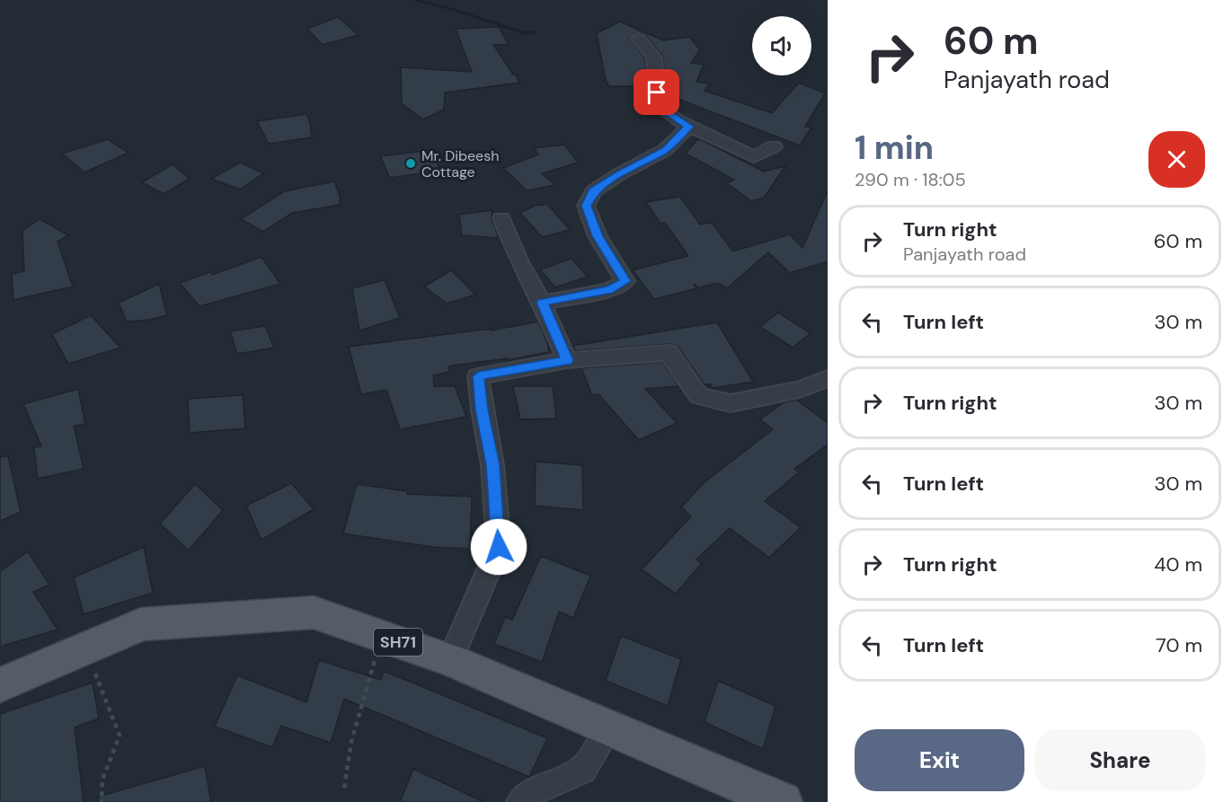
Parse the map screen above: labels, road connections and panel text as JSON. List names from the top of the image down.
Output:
{
  "streets": {
    "main road": ["SH71"]
  },
  "places": ["Mr. Dibeesh Cottage"],
  "page": {
    "turn": ["60 m", "Panjayath road"],
    "heading": ["1 min", "290 m · 18:05"],
    "list": [
      {
        "name": "Turn right",
        "note": "Panjayath road",
        "value": "60 m"
      },
      {
        "name": "Turn left",
        "value": "30 m"
      },
      {
        "name": "Turn right",
        "value": "30 m"
      },
      {
        "name": "Turn left",
        "value": "30 m"
      },
      {
        "name": "Turn right",
        "value": "40 m"
      },
      {
        "name": "Turn left",
        "value": "70 m"
      }
    ],
    "buttons": ["Exit", "Share"]
  }
}
